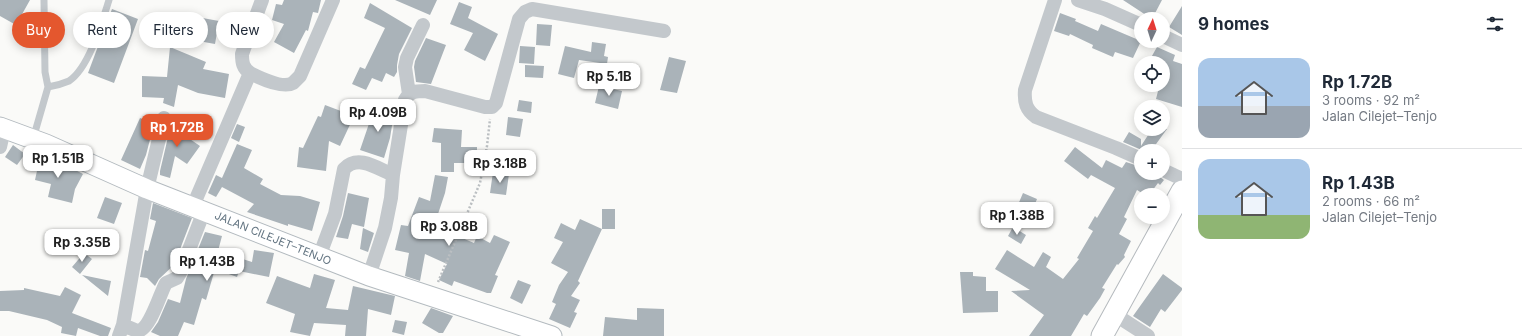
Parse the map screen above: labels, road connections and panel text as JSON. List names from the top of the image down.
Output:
{
  "streets": {
    "main road": ["JALAN CILEJET–TENJO"]
  },
  "north": "top",
  "page": {
    "heading": "9 homes",
    "map_buttons": ["+", "−"],
    "chip": [
      "Buy",
      "Rent",
      "Filters",
      "New"
    ],
    "list": [
      {
        "name": "Rp 1.72B",
        "note": "3 rooms · 92 m² · Jalan Cilejet–Tenjo"
      },
      {
        "name": "Rp 1.43B",
        "note": "2 rooms · 66 m² · Jalan Cilejet–Tenjo"
      }
    ],
    "price": [
      "Rp 5.1B",
      "Rp 4.09B",
      "Rp 1.72B",
      "Rp 1.51B",
      "Rp 3.18B",
      "Rp 1.38B",
      "Rp 3.08B",
      "Rp 3.35B",
      "Rp 1.43B"
    ]
  }
}
